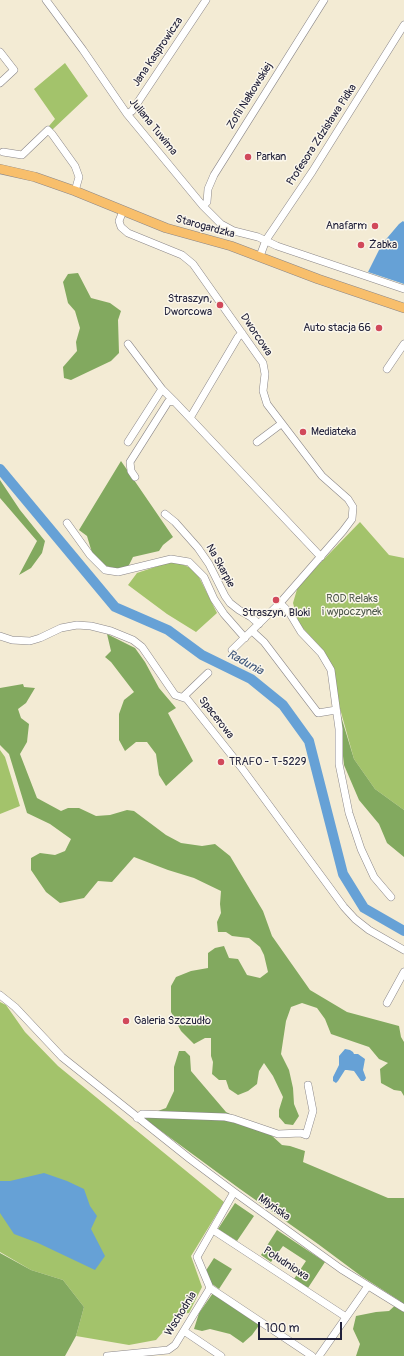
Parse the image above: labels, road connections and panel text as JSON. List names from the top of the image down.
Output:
{
  "streets": {
    "main road": ["Starogardzka"],
    "street": [
      "Jana Kasprowicza",
      "Zofii Nałkowskiej",
      "Juliana Tuwima",
      "Profesora Zdzisława Pidka",
      "Dworcowa",
      "Na Skarpie",
      "Spacerowa",
      "Młyńska",
      "Południowa",
      "Wschodnia"
    ]
  },
  "crossings": [
    ["Jana Kasprowicza", "Juliana Tuwima"],
    ["Zofii Nałkowskiej", "Juliana Tuwima"],
    ["Juliana Tuwima", "Profesora Zdzisława Pidka"],
    ["Profesora Zdzisława Pidka", "Starogardzka"],
    ["Starogardzka", "Dworcowa"],
    ["Dworcowa", "Na Skarpie"],
    ["Młyńska", "Wschodnia"],
    ["Południowa", "Wschodnia"]
  ],
  "water": ["Radunia"],
  "parks": ["ROD Relaks i wypoczynek"],
  "places": [
    "Parkan",
    "Anafarm",
    "Żabka",
    "Straszyn, Dworcowa",
    "Auto stacja 66",
    "Mediateka",
    "Straszyn, Bloki",
    "TRAFO - T-5229",
    "Galeria Szczudło"
  ],
  "scale_bar": "100 m"
}
